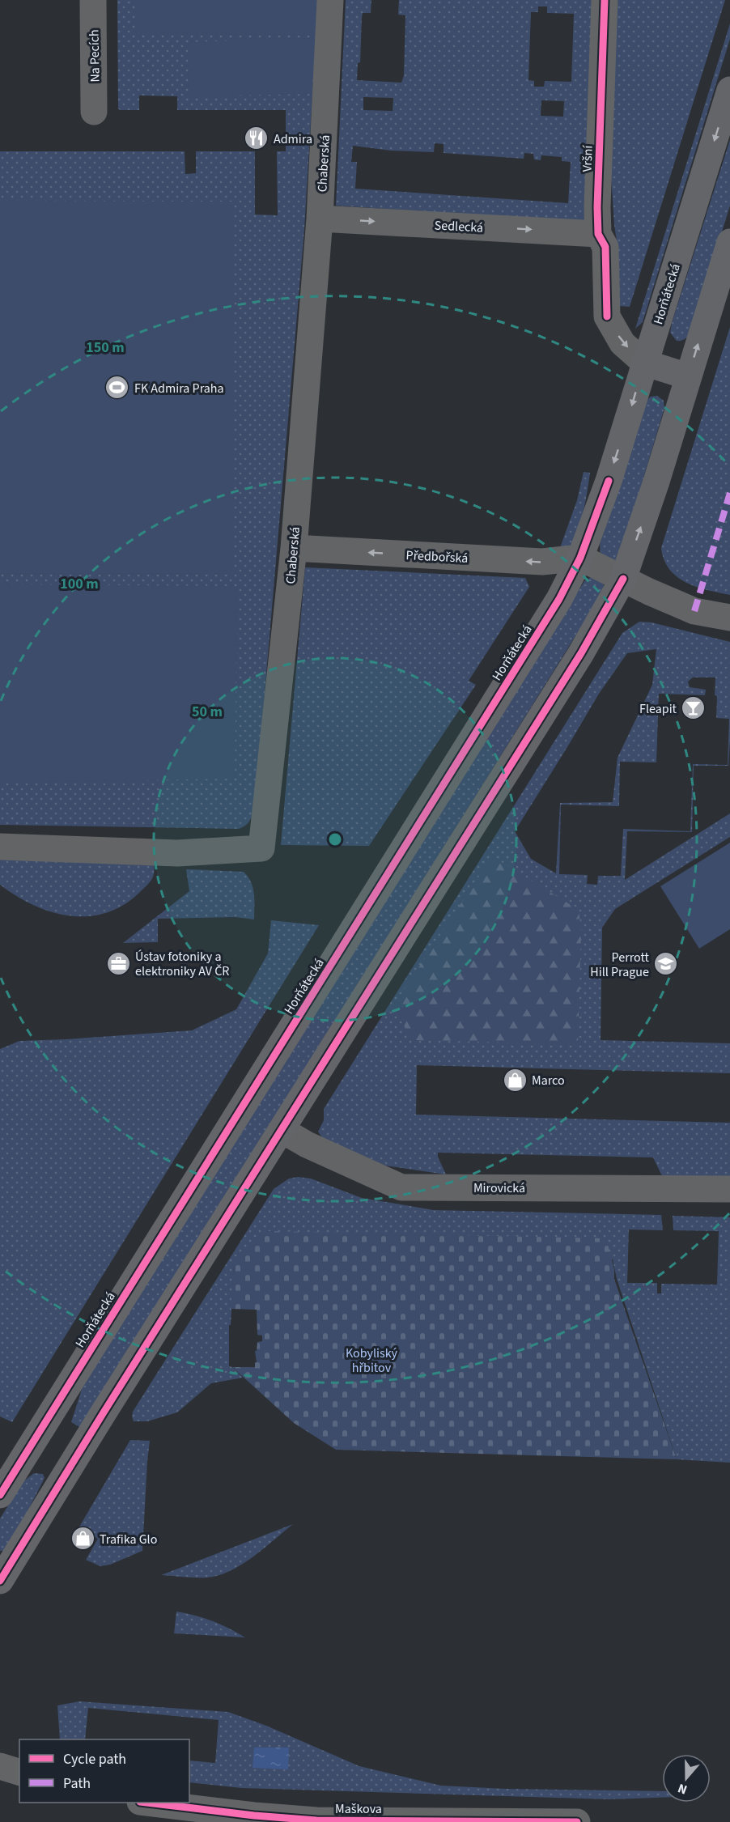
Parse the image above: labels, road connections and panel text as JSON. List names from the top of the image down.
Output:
{
  "streets": {
    "main road": ["Vršní", "Horňátecká"],
    "street": [
      "Na Pecích",
      "Chaberská",
      "Sedlecká",
      "Předbořská",
      "Mirovická",
      "Maškova"
    ]
  },
  "crossings": [
    ["Vršní", "Sedlecká"],
    ["Vršní", "Horňátecká"],
    ["Chaberská", "Sedlecká"],
    ["Chaberská", "Předbořská"],
    ["Horňátecká", "Předbořská"]
  ],
  "one_way": ["Sedlecká", "Předbořská"],
  "parks": ["Kobyliský hřbitov"],
  "places": {
    "restaurant": ["Admira"],
    "sports": ["FK Admira Praha"],
    "bar": ["Fleapit"],
    "office": ["Ústav fotoniky a elektroniky AV ČR"],
    "school or university": ["Perrott Hill Prague"],
    "shop": ["Marco", "Trafika Glo"]
  },
  "legend": ["Cycle path", "Path"],
  "north": "bottom",
  "rings": ["150 m", "100 m", "50 m"]
}
